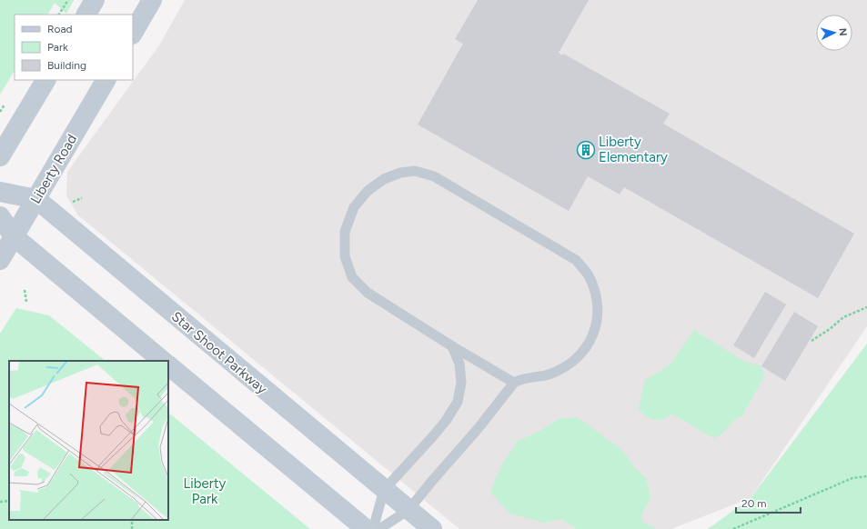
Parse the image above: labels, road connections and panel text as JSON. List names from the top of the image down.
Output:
{
  "streets": {
    "street": ["Liberty Road", "Star Shoot Parkway"]
  },
  "crossings": [
    ["Liberty Road", "Star Shoot Parkway"]
  ],
  "parks": ["Liberty Park"],
  "places": {
    "building": ["Liberty Elementary"]
  },
  "legend": ["Road", "Park", "Building"],
  "scale_bar": "20 m",
  "north": "right"
}
